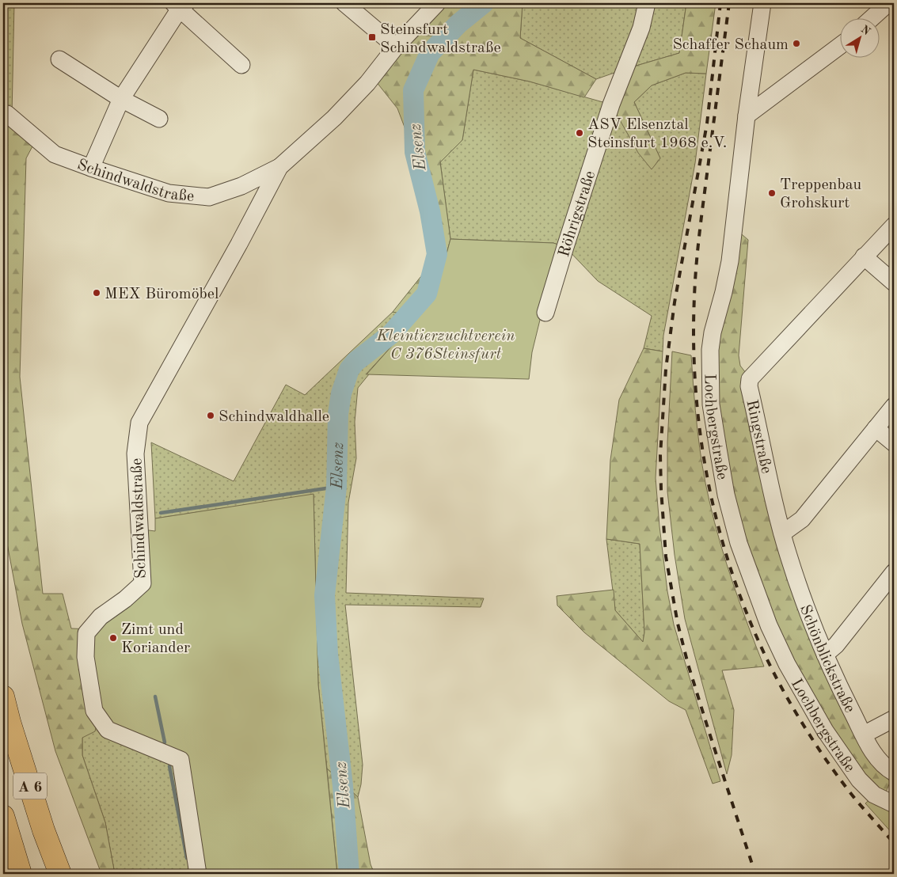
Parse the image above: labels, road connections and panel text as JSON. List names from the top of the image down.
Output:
{
  "streets": {
    "highway": ["A 6"],
    "street": [
      "Schindwaldstraße",
      "Röhrigstraße",
      "Lochbergstraße",
      "Ringstraße",
      "Schönblickstraße"
    ]
  },
  "crossings": [
    ["Ringstraße", "Schönblickstraße"]
  ],
  "water": ["Elsenz"],
  "parks": ["Kleintierzuchtverein C 376Steinsfurt"],
  "places": {
    "transit": ["Steinsfurt Schindwaldstraße"],
    "other": [
      "Schaffer Schaum",
      "ASV Elsenztal Steinsfurt 1968 e.V.",
      "Treppenbau Grohskurt",
      "MEX Büromöbel",
      "Schindwaldhalle",
      "Zimt und Koriander"
    ]
  },
  "north": "top right"
}
